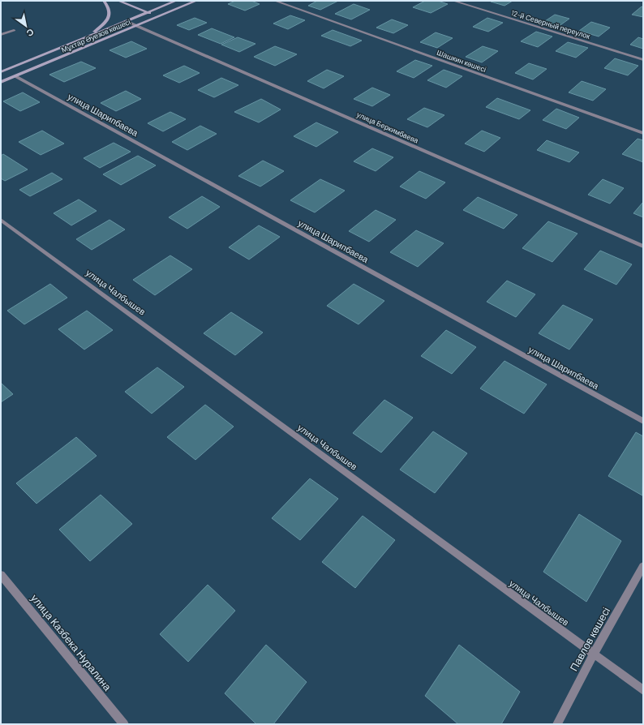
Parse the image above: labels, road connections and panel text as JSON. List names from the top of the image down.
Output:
{
  "streets": {
    "main road": ["Мұхтар Әуезов көшесі"],
    "street": [
      "12-й Северный переулок",
      "Шашкин көшесі",
      "улица Шарипбаева",
      "улица Беркимбаева",
      "улица Чалбышев",
      "Павлов көшесі",
      "улица Казбека Нуралина"
    ]
  },
  "crossings": [
    ["Мұхтар Әуезов көшесі", "улица Шарипбаева"],
    ["Мұхтар Әуезов көшесі", "улица Беркимбаева"],
    ["улица Чалбышев", "Павлов көшесі"]
  ],
  "north": "bottom right"
}
